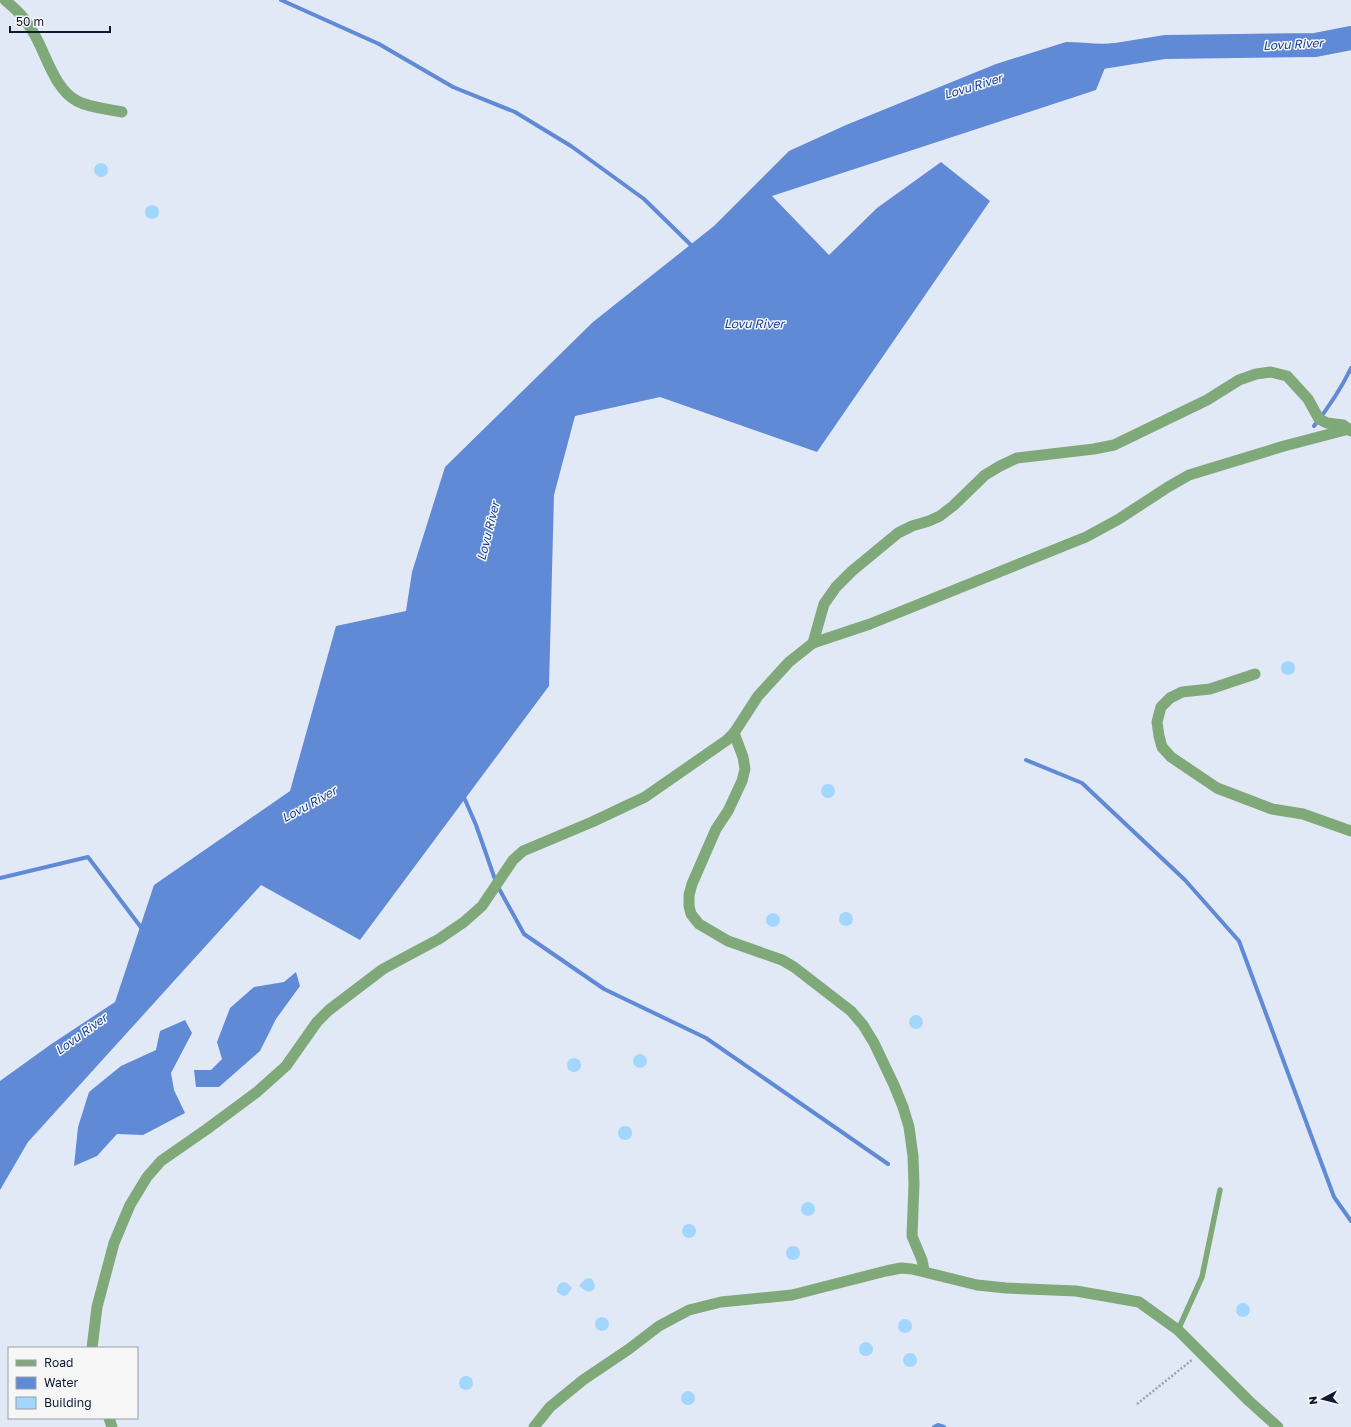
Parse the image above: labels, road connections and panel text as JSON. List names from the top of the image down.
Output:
{
  "water": ["Lovu River"],
  "legend": ["Road", "Water", "Building"],
  "scale_bar": "50 m",
  "north": "left"
}
